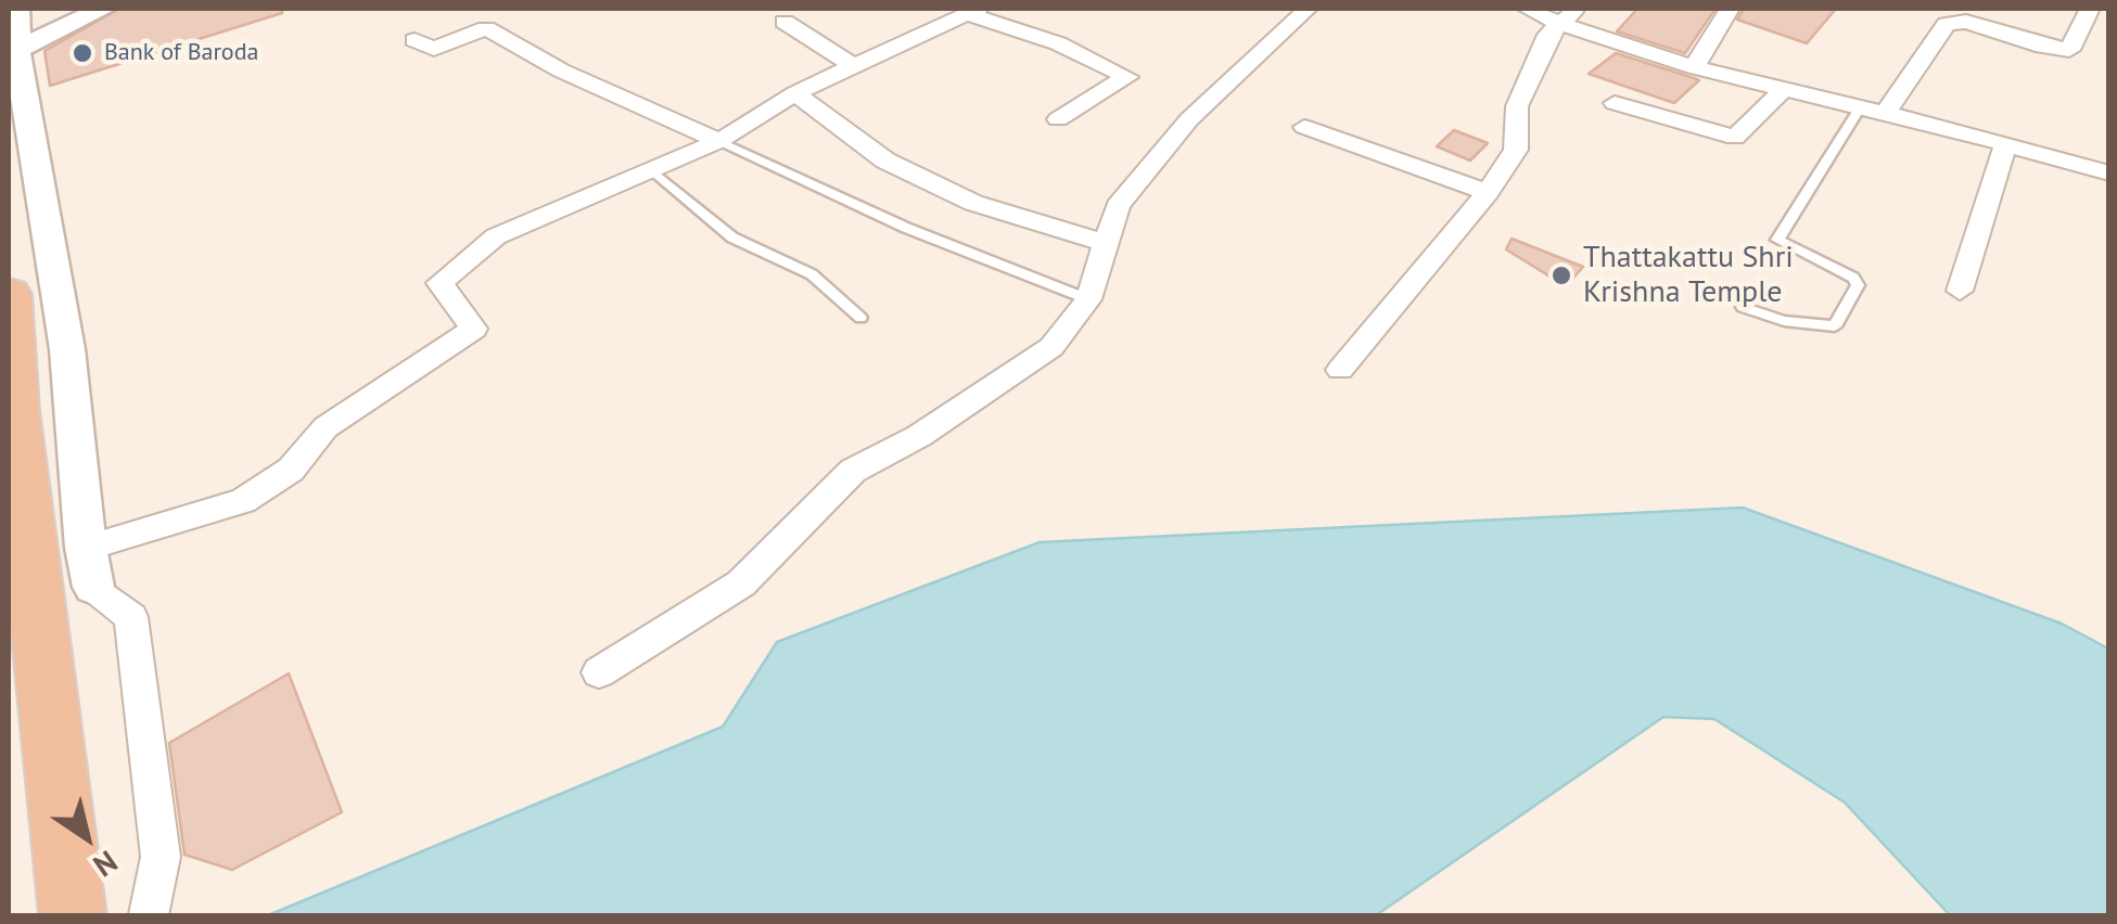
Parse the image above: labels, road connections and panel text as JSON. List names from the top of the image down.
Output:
{
  "places": ["Bank of Baroda", "Thattakattu Shri Krishna Temple"],
  "north": "bottom right"
}
